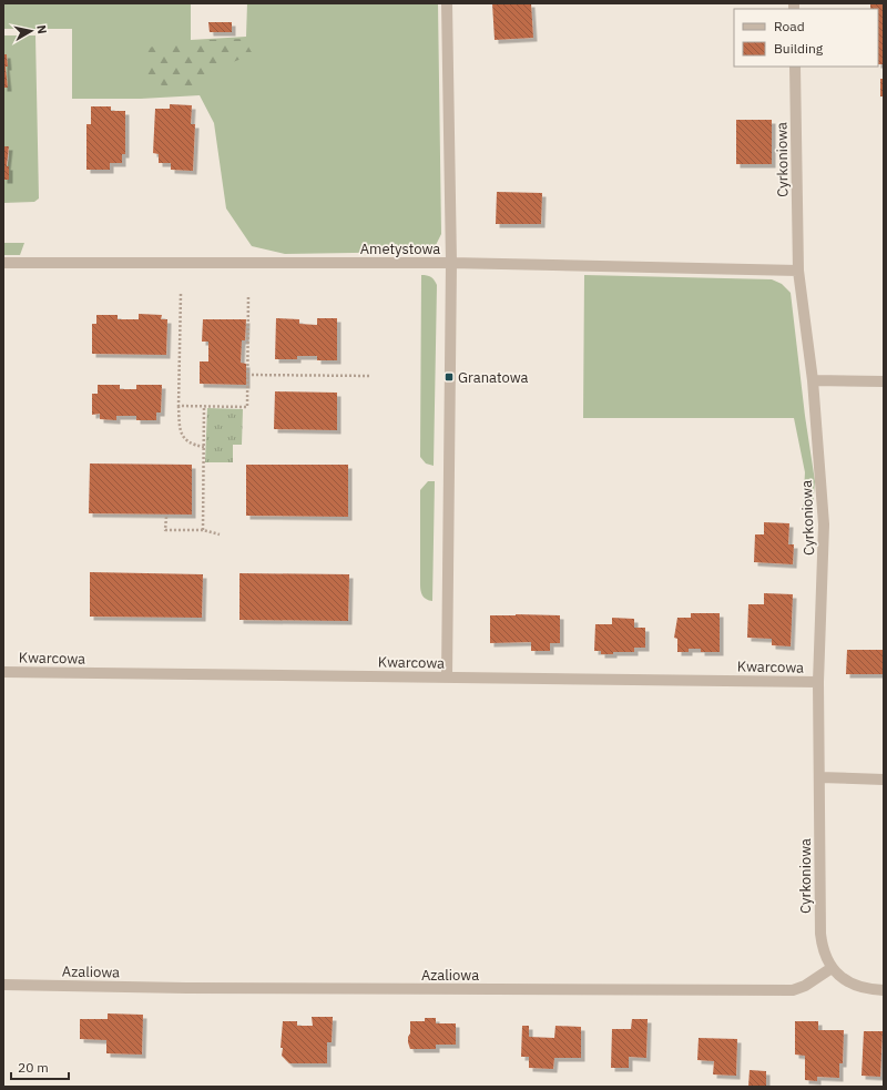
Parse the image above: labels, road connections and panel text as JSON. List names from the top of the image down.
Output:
{
  "streets": {
    "street": [
      "Cyrkoniowa",
      "Ametystowa",
      "Kwarcowa",
      "Azaliowa"
    ]
  },
  "crossings": [
    ["Cyrkoniowa", "Ametystowa"],
    ["Cyrkoniowa", "Kwarcowa"],
    ["Cyrkoniowa", "Azaliowa"]
  ],
  "places": {
    "transit": ["Granatowa"]
  },
  "legend": ["Road", "Building"],
  "scale_bar": "20 m",
  "north": "right"
}
